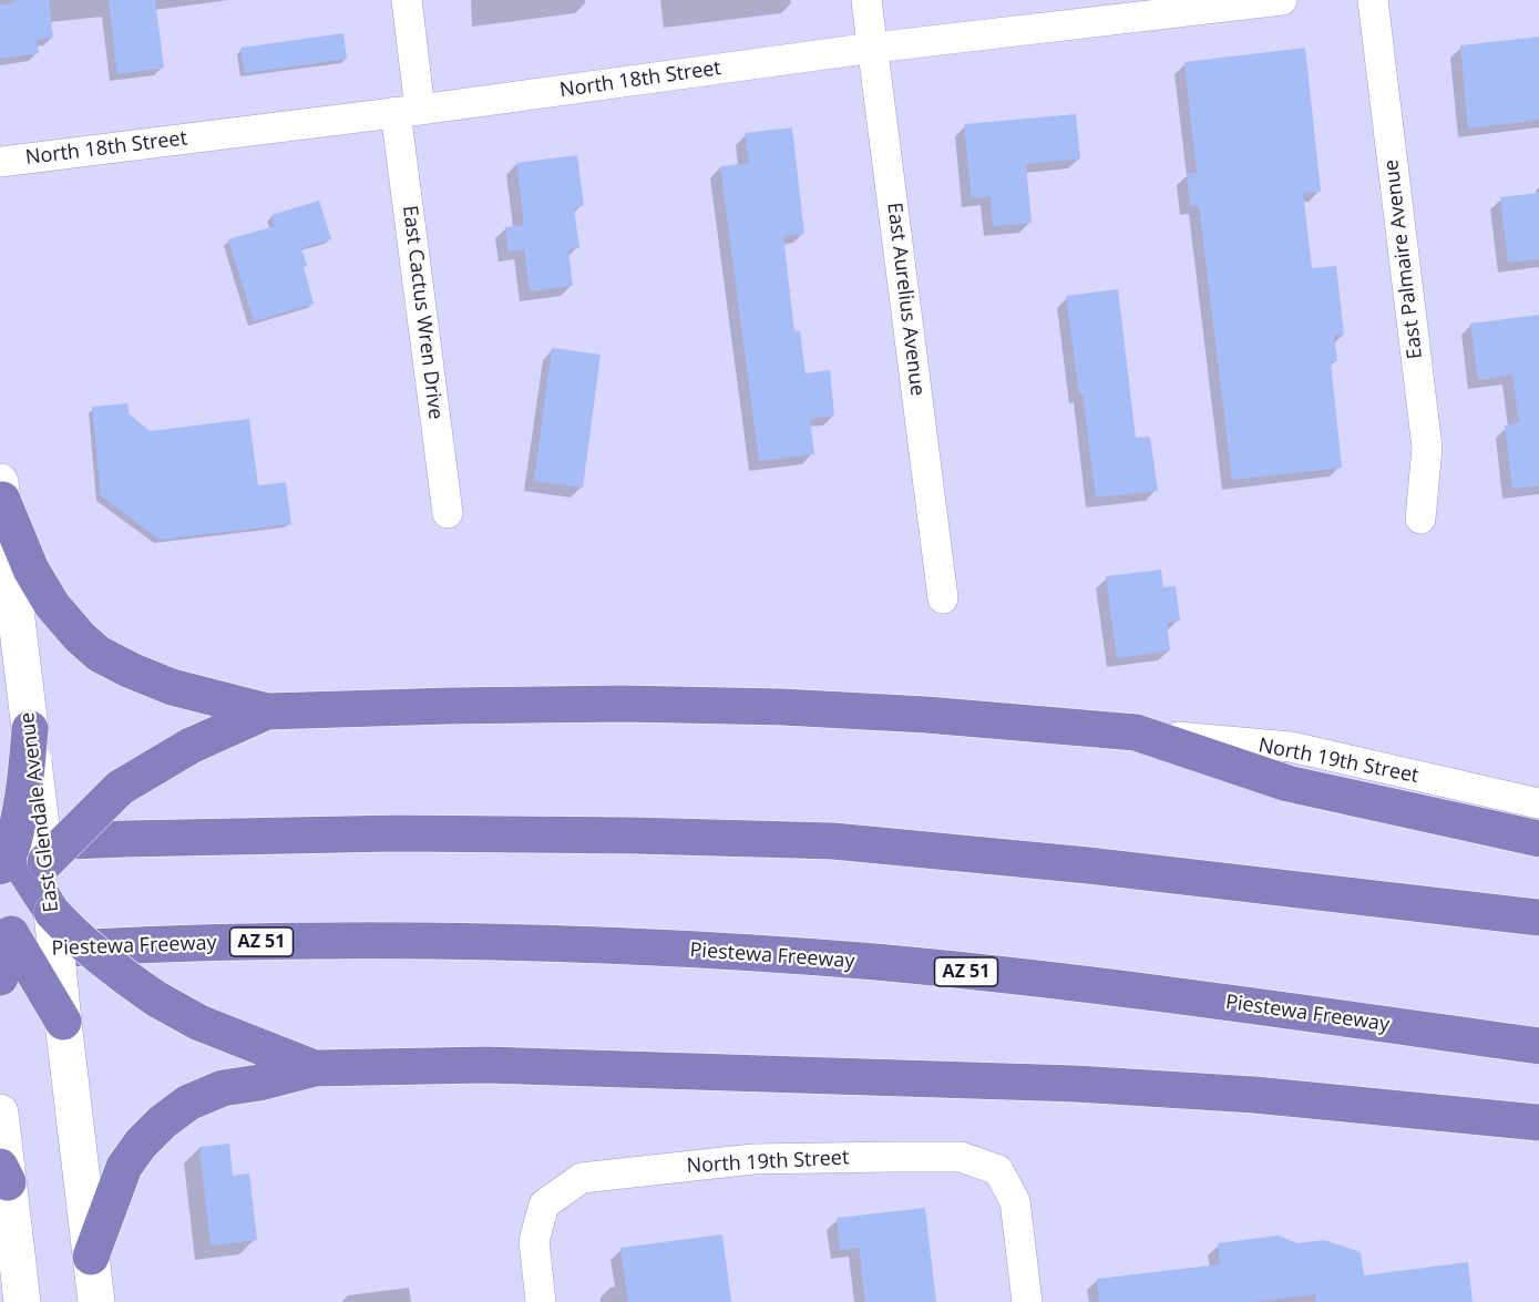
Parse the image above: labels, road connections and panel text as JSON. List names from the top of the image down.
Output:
{
  "streets": {
    "highway": ["AZ 51", "Piestewa Freeway"],
    "main road": ["East Glendale Avenue"],
    "street": [
      "North 18th Street",
      "East Palmaire Avenue",
      "East Aurelius Avenue",
      "East Cactus Wren Drive",
      "North 19th Street"
    ]
  },
  "crossings": [
    ["North 18th Street", "East Aurelius Avenue"],
    ["North 18th Street", "East Cactus Wren Drive"]
  ]
}
